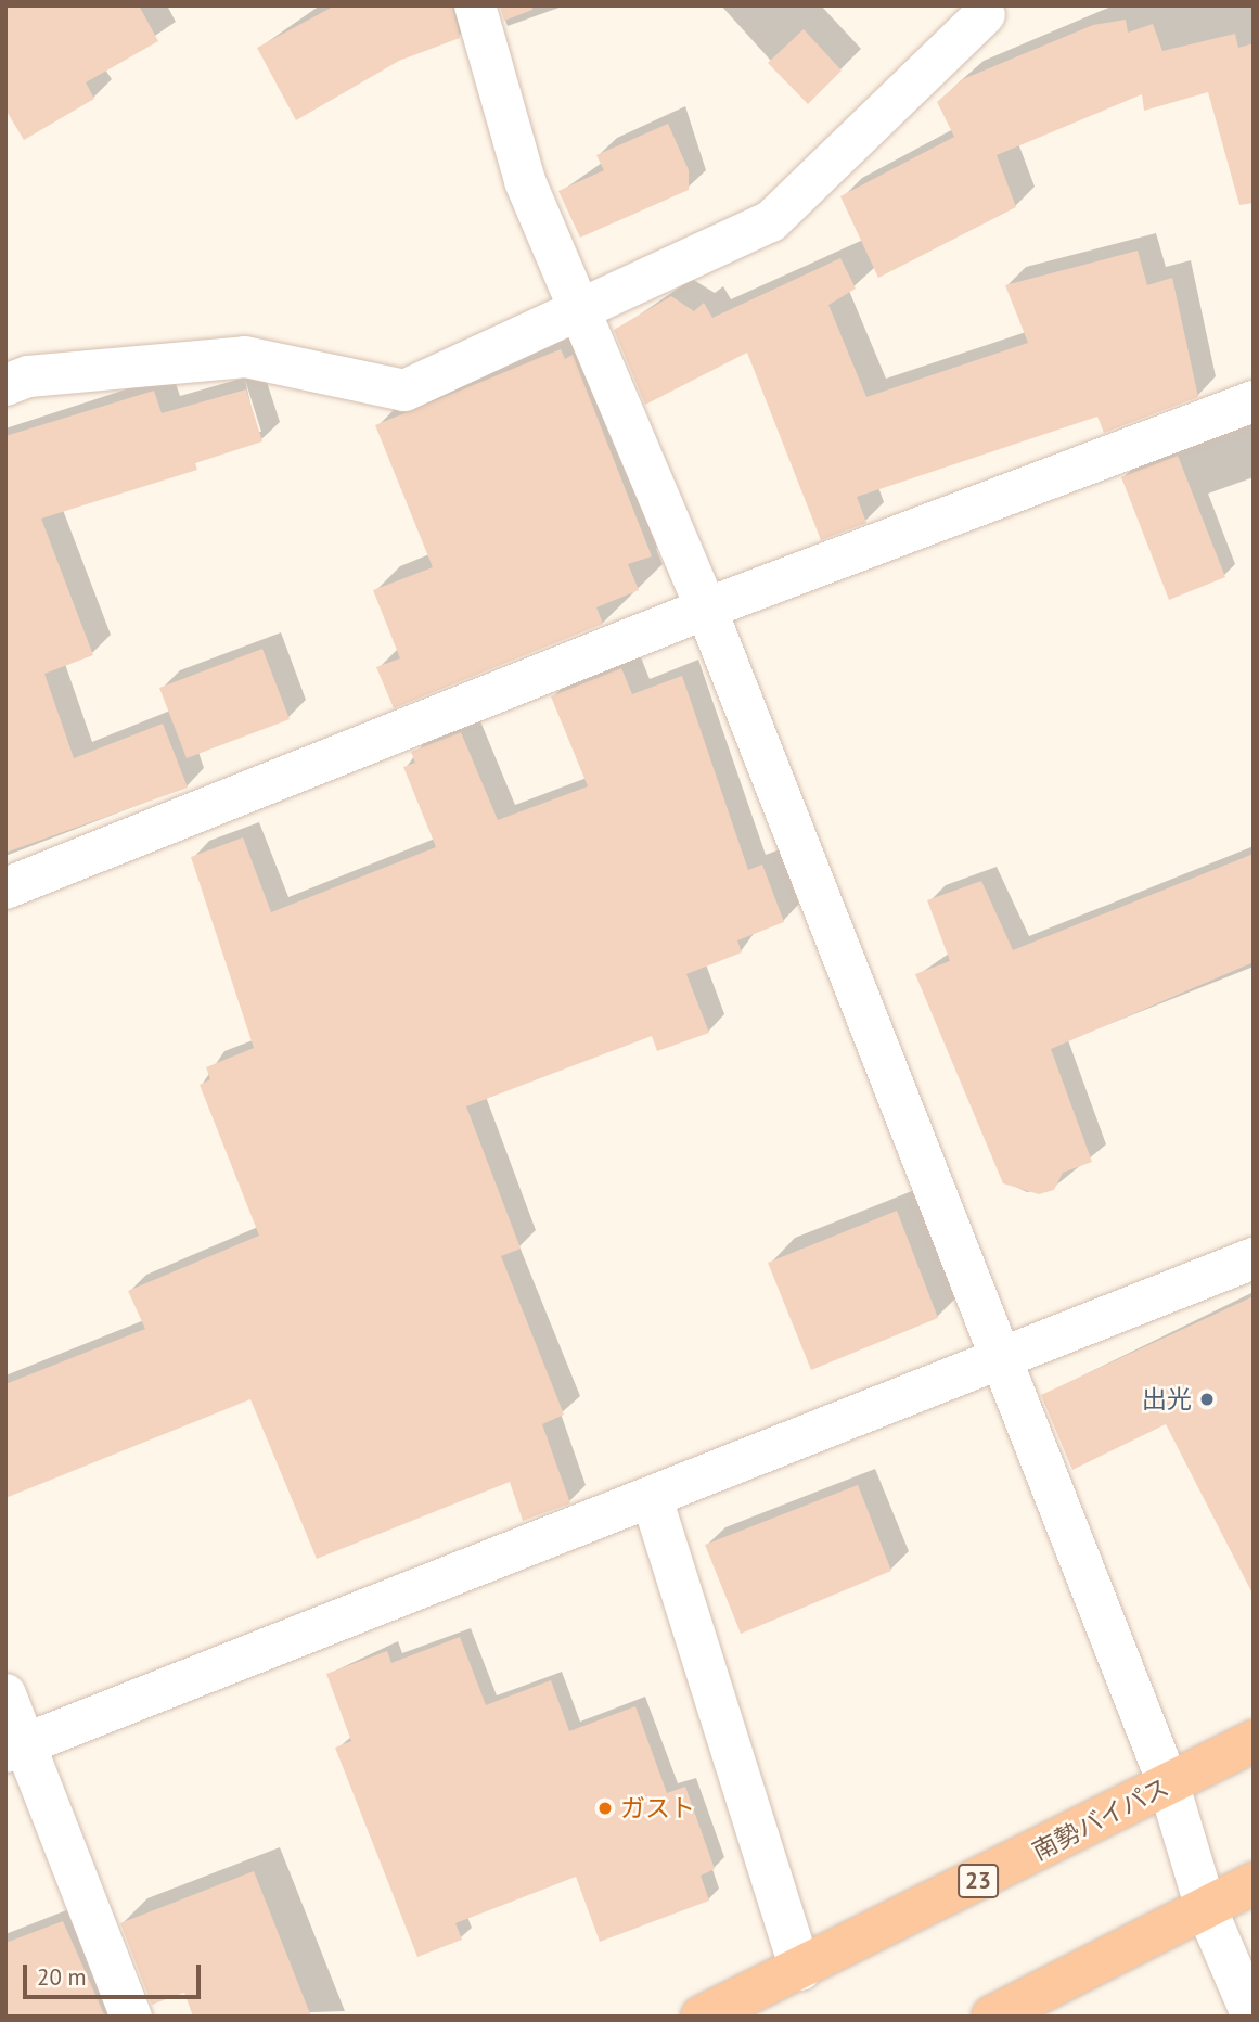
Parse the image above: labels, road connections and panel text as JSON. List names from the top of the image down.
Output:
{
  "streets": {
    "highway": ["南勢バイパス", "23"]
  },
  "places": ["出光", "ガスト"],
  "scale_bar": "20 m"
}
